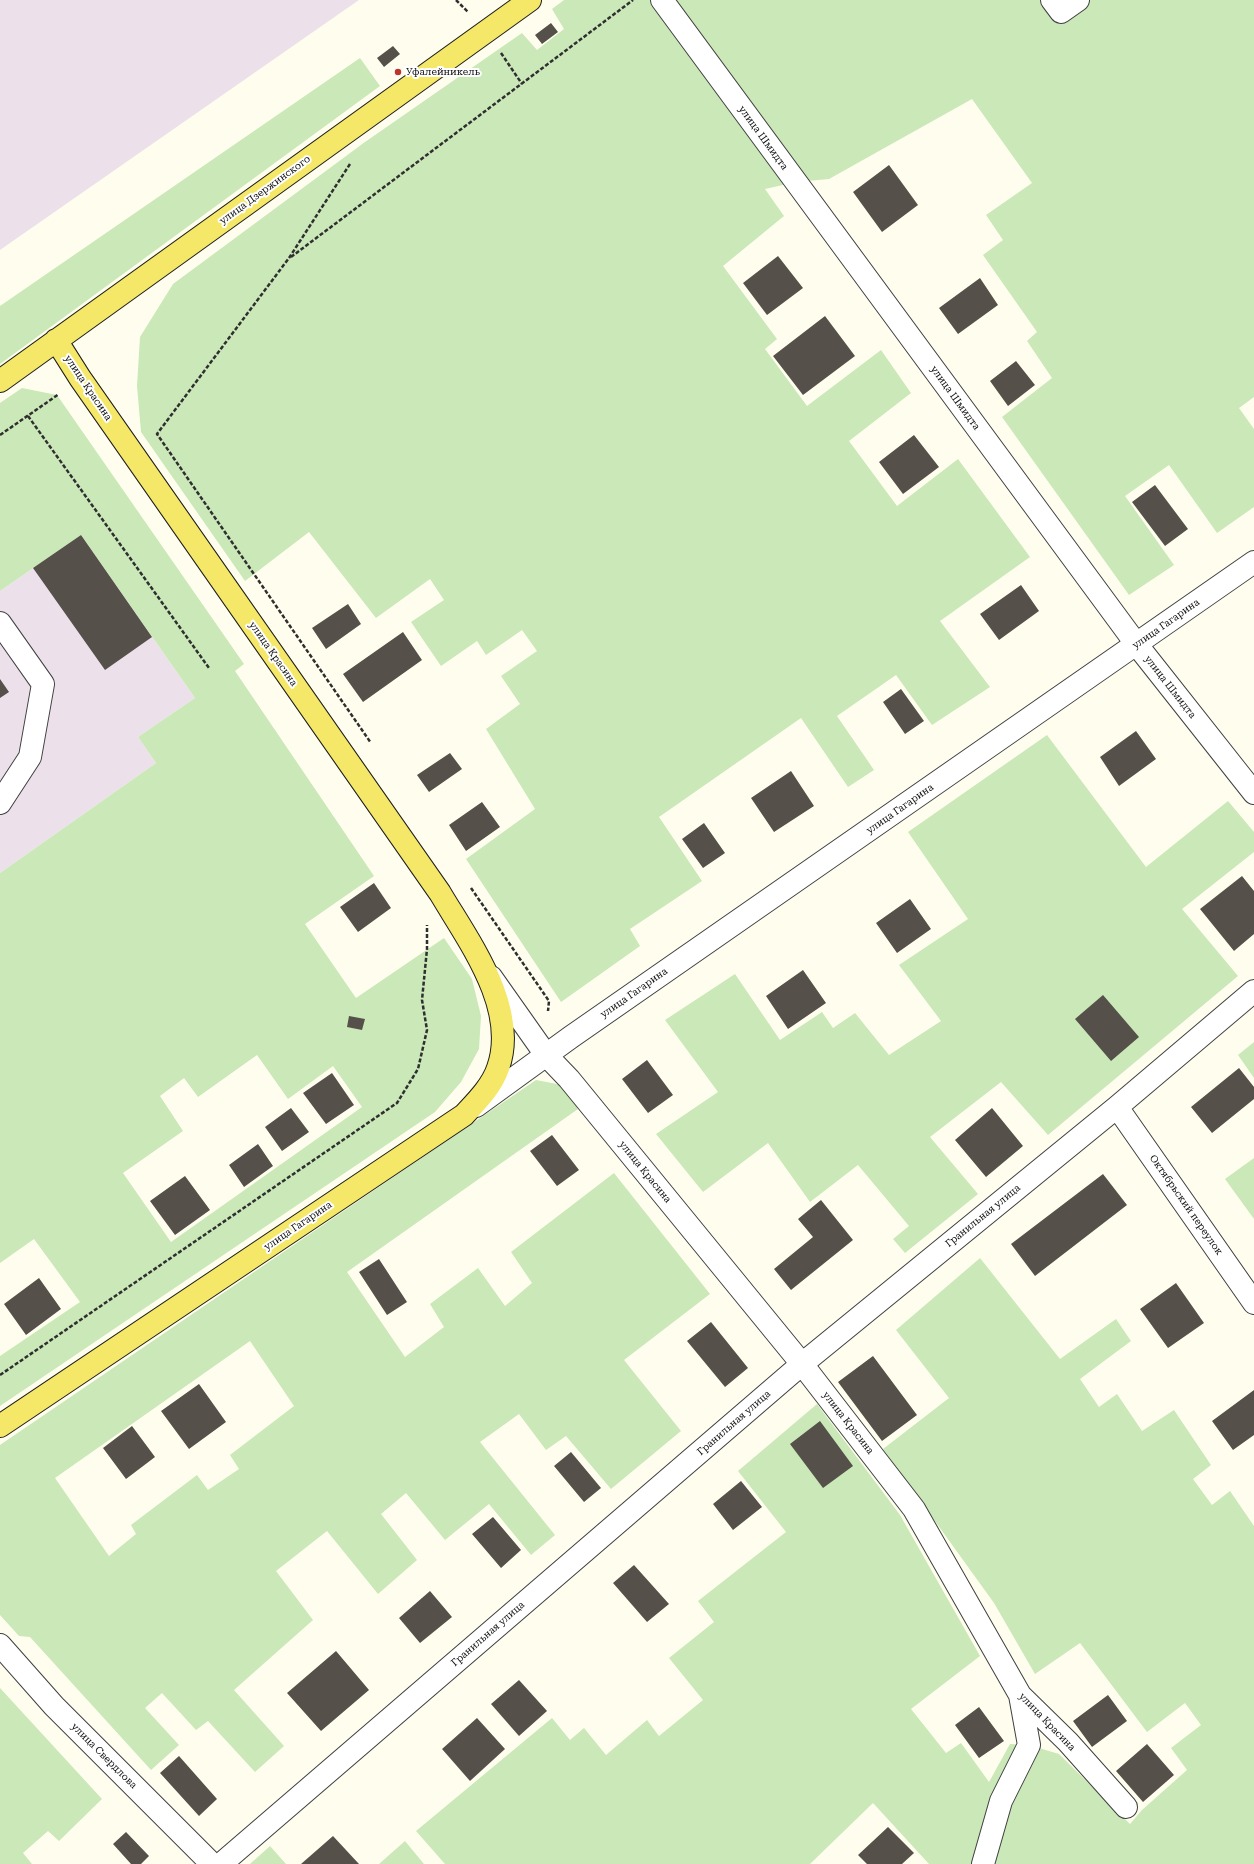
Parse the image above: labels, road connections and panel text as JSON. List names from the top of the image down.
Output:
{
  "streets": {
    "main road": ["улица Дзержинского", "улица Красина", "улица Гагарина"],
    "street": [
      "улица Шмидта",
      "Октябрьский переулок",
      "Гранильная улица",
      "улица Свердлова"
    ]
  },
  "crossings": [
    ["улица Шмидта", "улица Гагарина"],
    ["улица Дзержинского", "улица Красина"],
    ["улица Красина", "улица Гагарина"],
    ["улица Красина", "Гранильная улица"],
    ["Октябрьский переулок", "Гранильная улица"]
  ],
  "places": ["Уфалейникель"]
}
